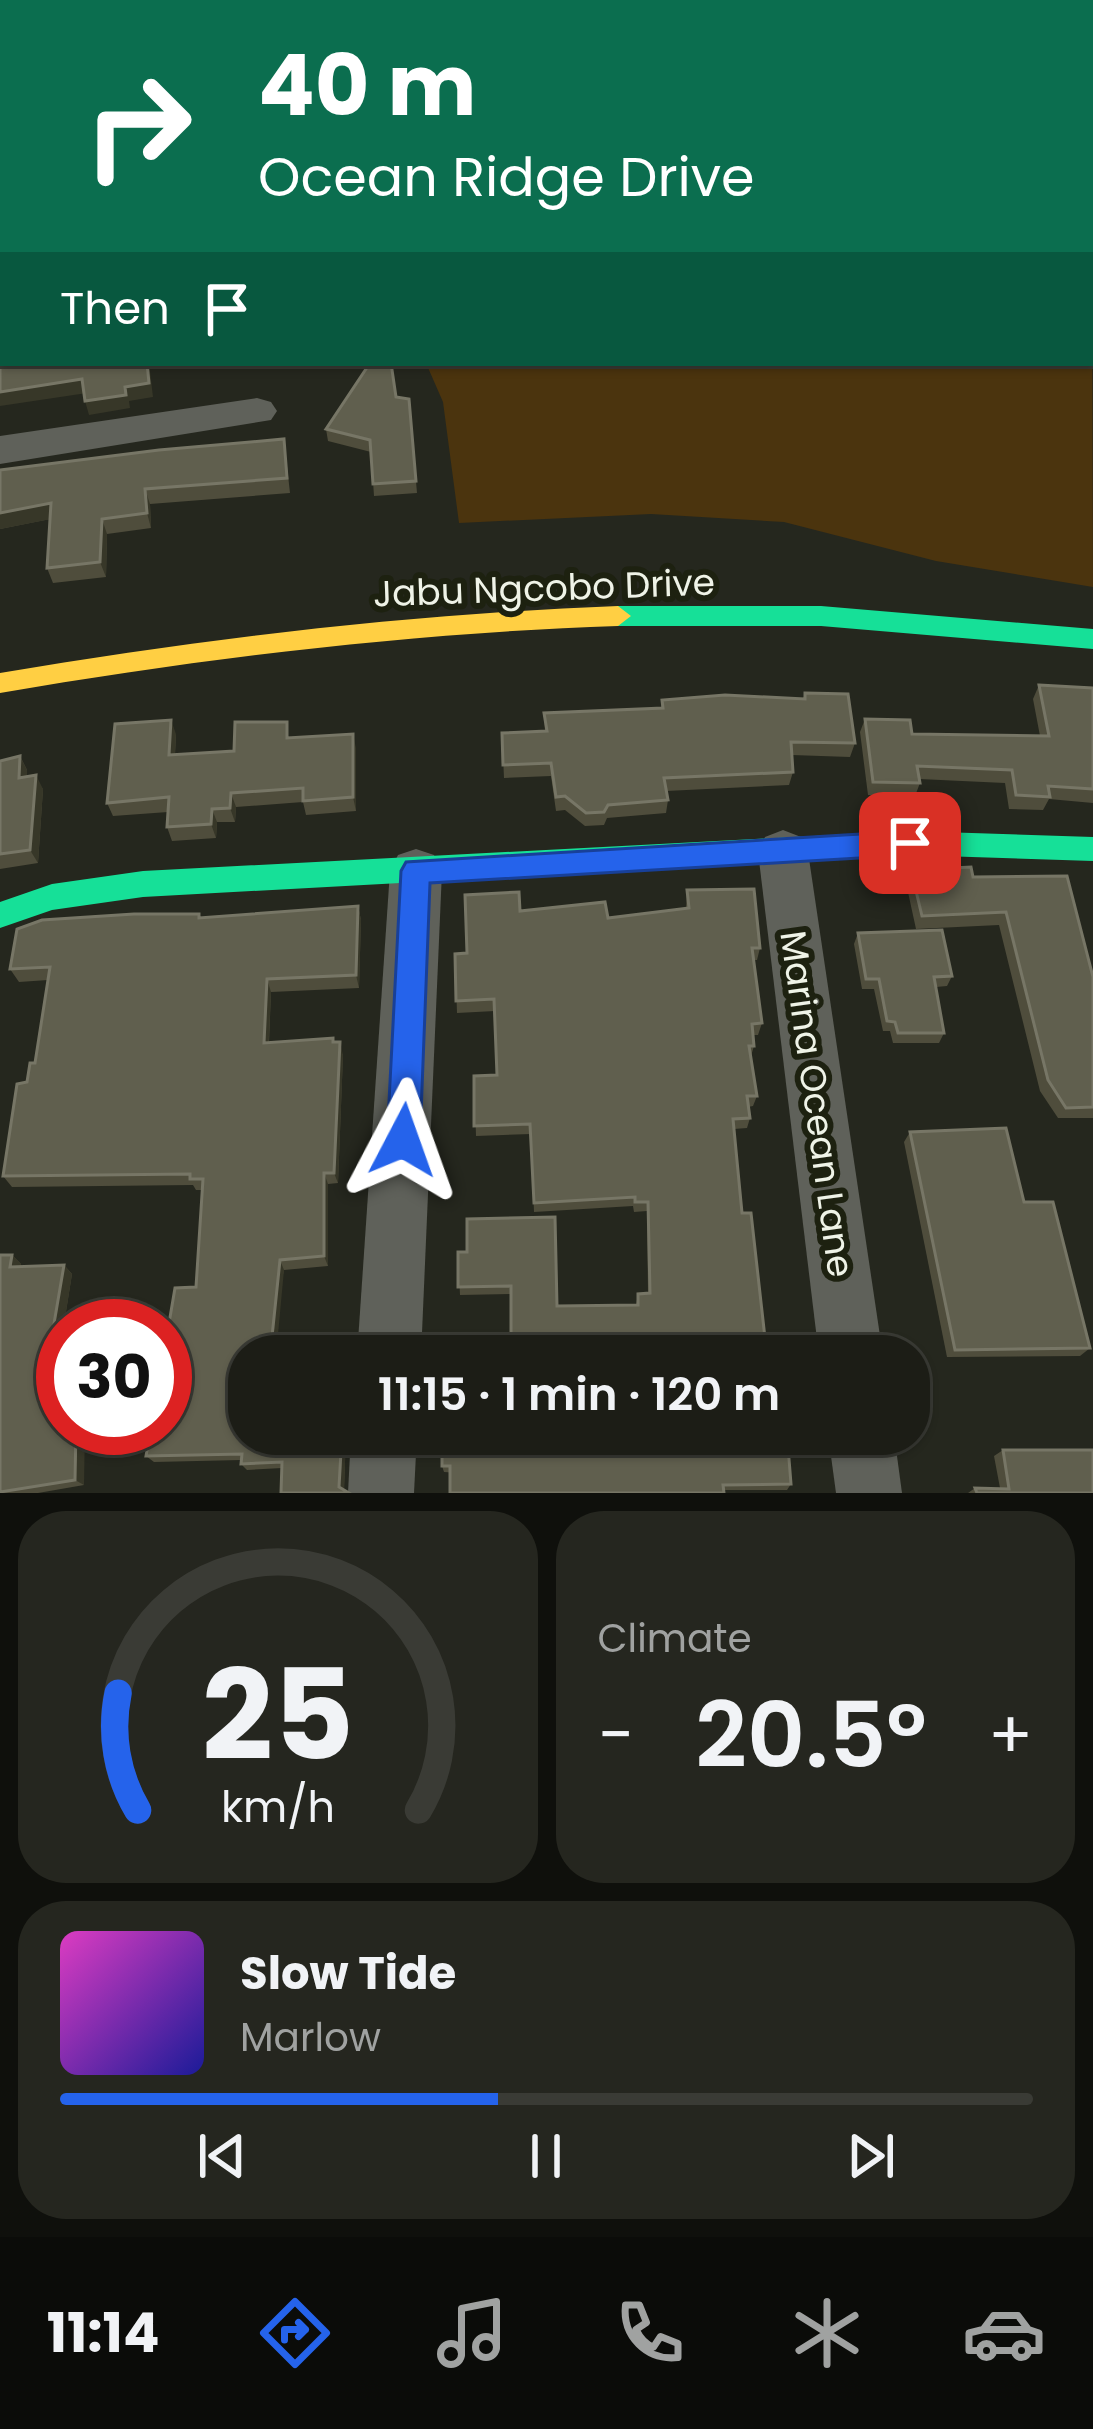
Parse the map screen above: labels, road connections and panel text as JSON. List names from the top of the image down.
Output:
{
  "streets": {
    "main road": ["Jabu Ngcobo Drive"],
    "street": ["Marina Ocean Lane"]
  },
  "page": {
    "turn": ["40 m", "Ocean Ridge Drive"],
    "then": "Then",
    "limit": "30",
    "trip": "11:15 · 1 min · 120 m",
    "tile": "Climate",
    "heat": ["−", "20.5°", "+"],
    "song": ["Slow Tide", "Marlow"],
    "tabs": "11:14",
    "gauge": ["25", "km/h"]
  }
}
